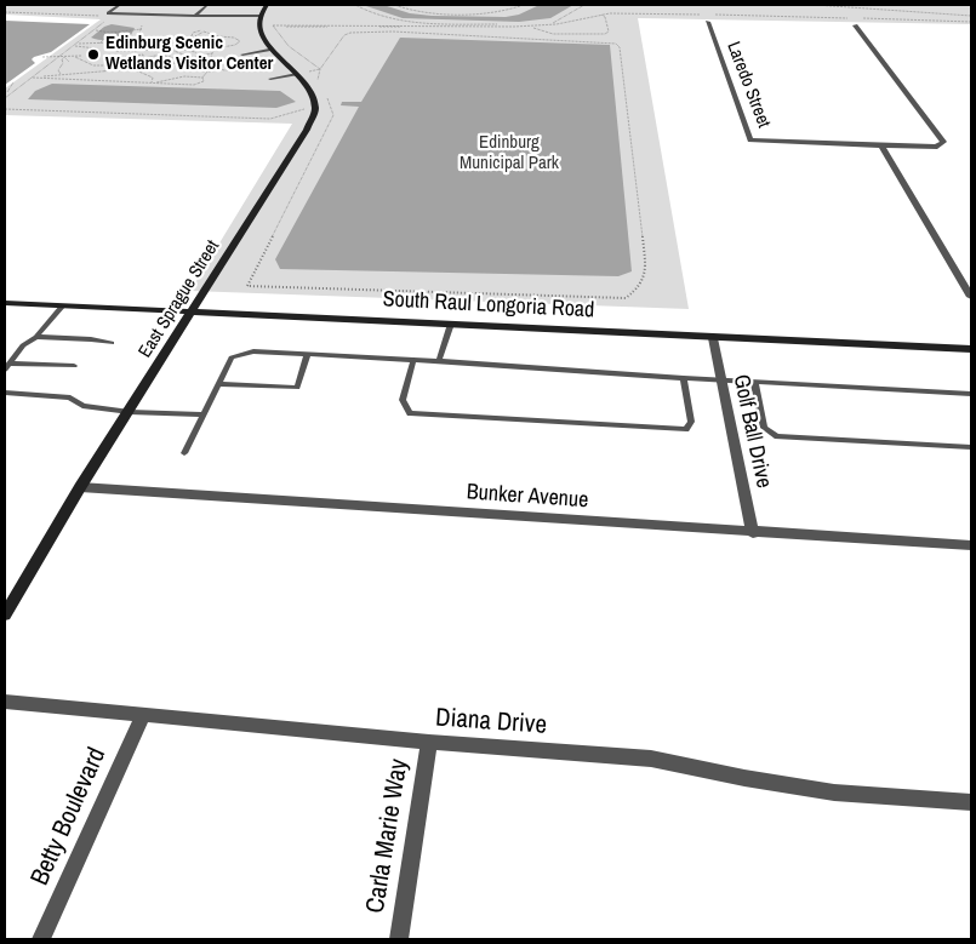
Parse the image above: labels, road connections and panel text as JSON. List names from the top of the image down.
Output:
{
  "streets": {
    "street": [
      "Laredo Street",
      "East Sprague Street",
      "South Raul Longoria Road",
      "Golf Ball Drive",
      "Bunker Avenue",
      "Diana Drive",
      "Betty Boulevard",
      "Carla Marie Way"
    ]
  },
  "crossings": [
    ["East Sprague Street", "South Raul Longoria Road"],
    ["East Sprague Street", "Bunker Avenue"],
    ["South Raul Longoria Road", "Golf Ball Drive"],
    ["Golf Ball Drive", "Bunker Avenue"],
    ["Diana Drive", "Betty Boulevard"],
    ["Diana Drive", "Carla Marie Way"]
  ],
  "parks": ["Edinburg Municipal Park"],
  "places": ["Edinburg Scenic Wetlands Visitor Center"]
}
